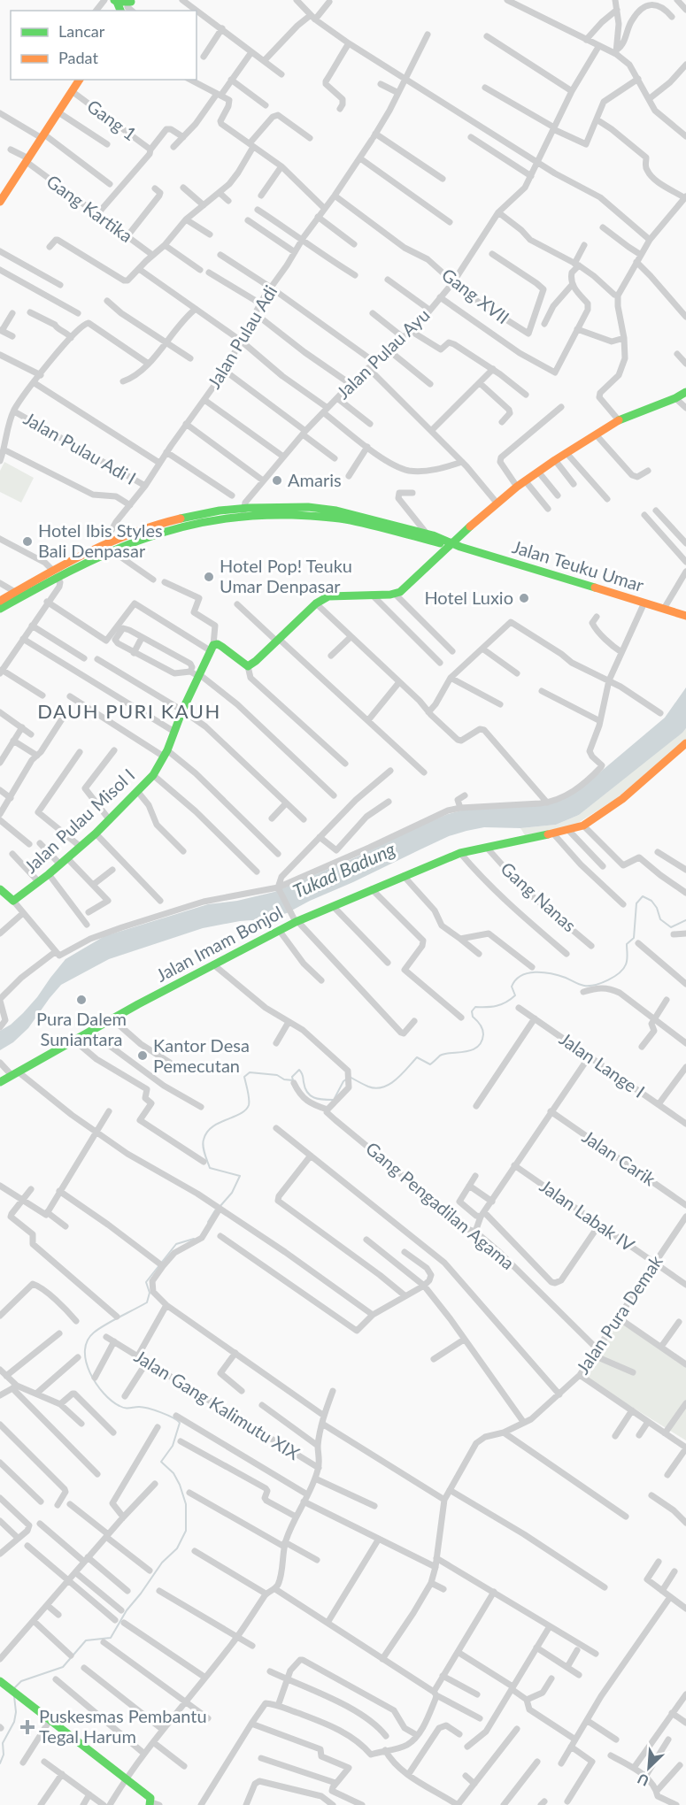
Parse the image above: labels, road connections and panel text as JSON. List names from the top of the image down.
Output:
{
  "streets": {
    "main road": ["Jalan Teuku Umar", "Jalan Pulau Misol I", "Jalan Imam Bonjol"],
    "street": [
      "Gang 1",
      "Gang Kartika",
      "Gang XVII",
      "Jalan Pulau Adi",
      "Jalan Pulau Ayu",
      "Jalan Pulau Adi I",
      "Gang Nanas",
      "Jalan Lange I",
      "Jalan Carik",
      "Gang Pengadilan Agama",
      "Jalan Labak IV",
      "Jalan Pura Demak",
      "Jalan Gang Kalimutu XIX"
    ]
  },
  "crossings": [
    ["Gang XVII", "Jalan Pulau Adi"],
    ["Gang XVII", "Jalan Pulau Ayu"],
    ["Jalan Pulau Adi", "Jalan Pulau Adi I"],
    ["Jalan Pulau Adi", "Jalan Teuku Umar"],
    ["Jalan Pulau Ayu", "Jalan Teuku Umar"],
    ["Gang Nanas", "Jalan Imam Bonjol"],
    ["Gang Pengadilan Agama", "Jalan Pura Demak"],
    ["Jalan Labak IV", "Jalan Pura Demak"]
  ],
  "districts": ["DAUH PURI KAUH"],
  "water": ["Tukad Badung"],
  "places": {
    "other": [
      "Amaris",
      "Hotel Ibis Styles Bali Denpasar",
      "Hotel Pop! Teuku Umar Denpasar",
      "Hotel Luxio",
      "Pura Dalem Suniantara",
      "Kantor Desa Pemecutan"
    ],
    "health": ["Puskesmas Pembantu Tegal Harum"]
  },
  "legend": ["Lancar", "Padat"],
  "north": "bottom left"
}
